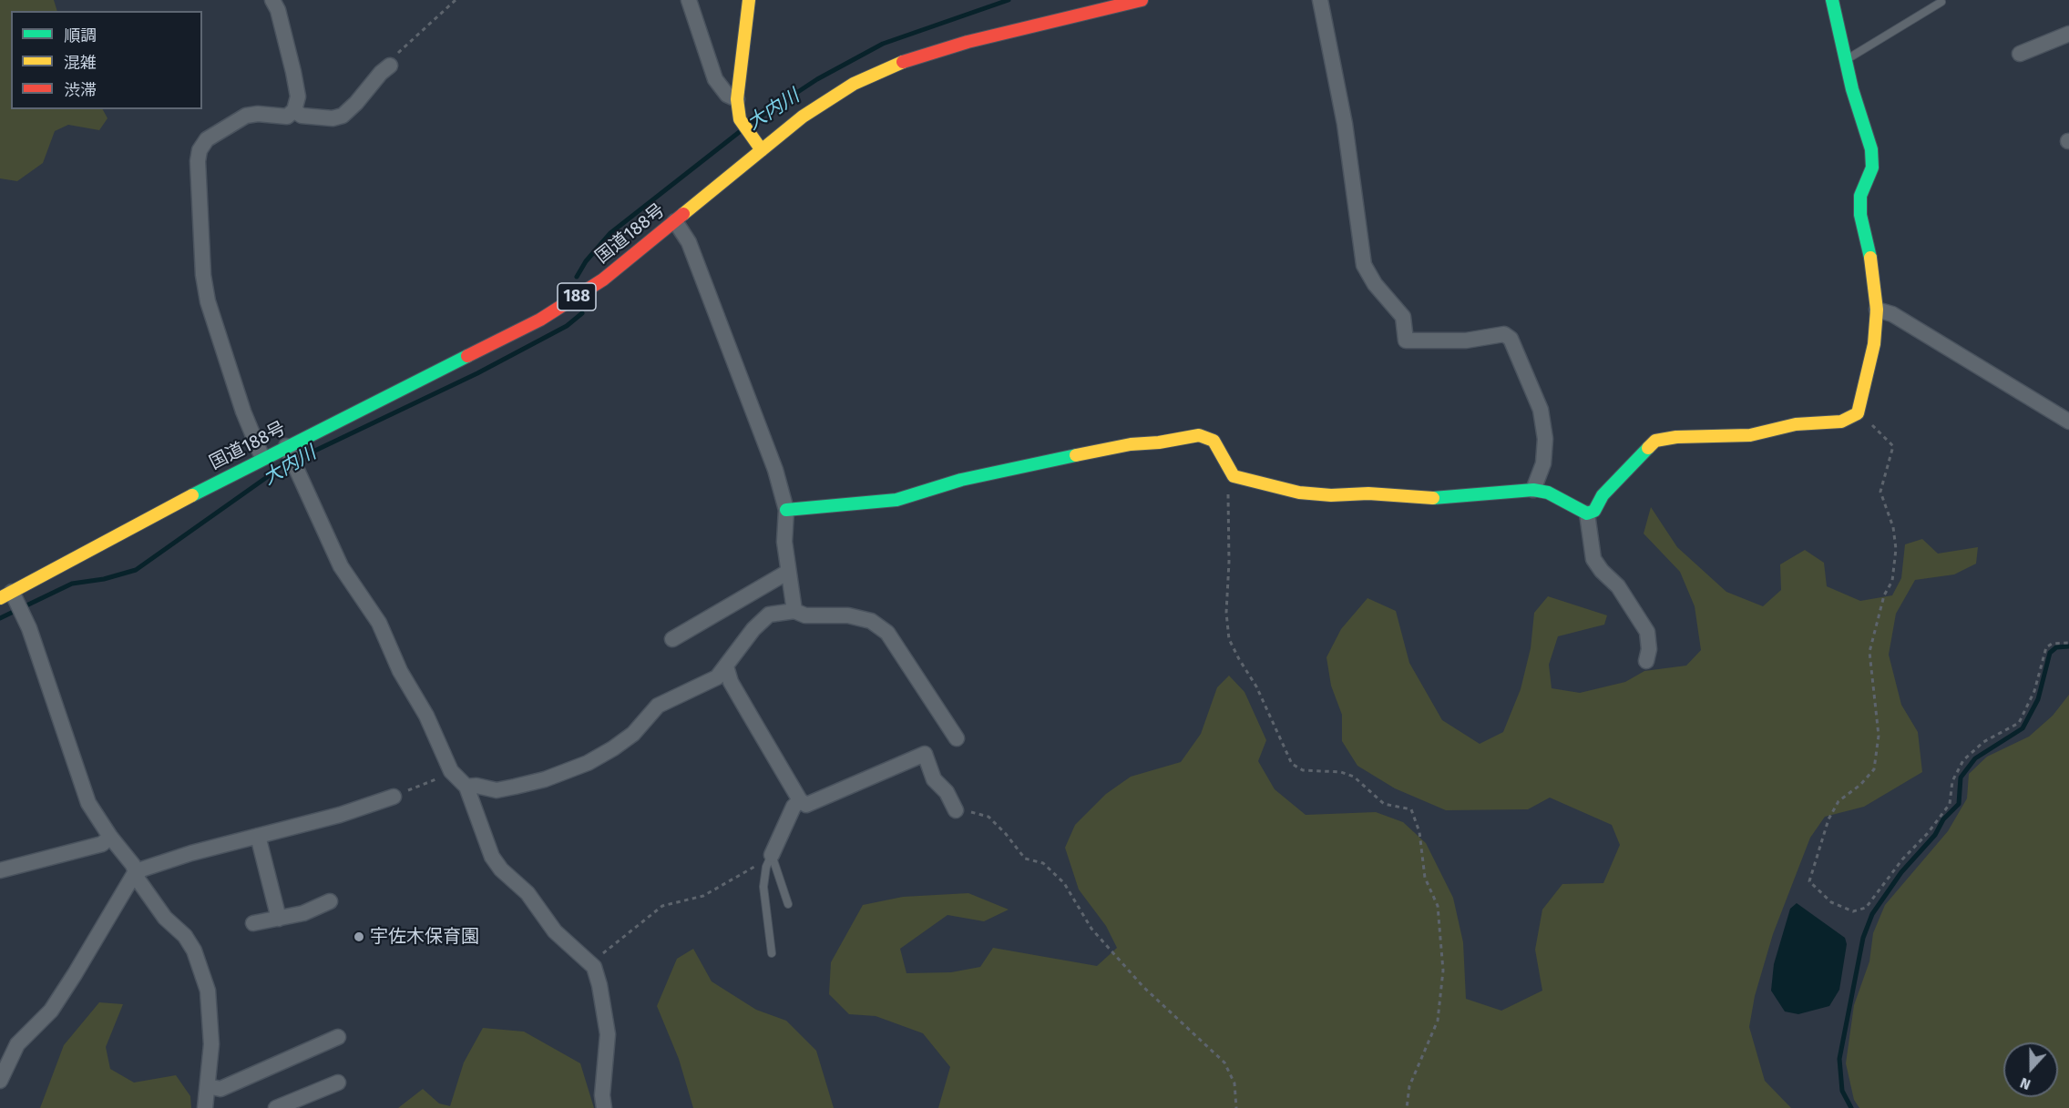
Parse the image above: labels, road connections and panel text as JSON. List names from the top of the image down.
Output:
{
  "streets": {
    "main road": ["国道188号", "188"]
  },
  "water": ["大内川"],
  "places": ["宇佐木保育園"],
  "legend": ["順調", "混雑", "渋滞"],
  "north": "bottom"
}
